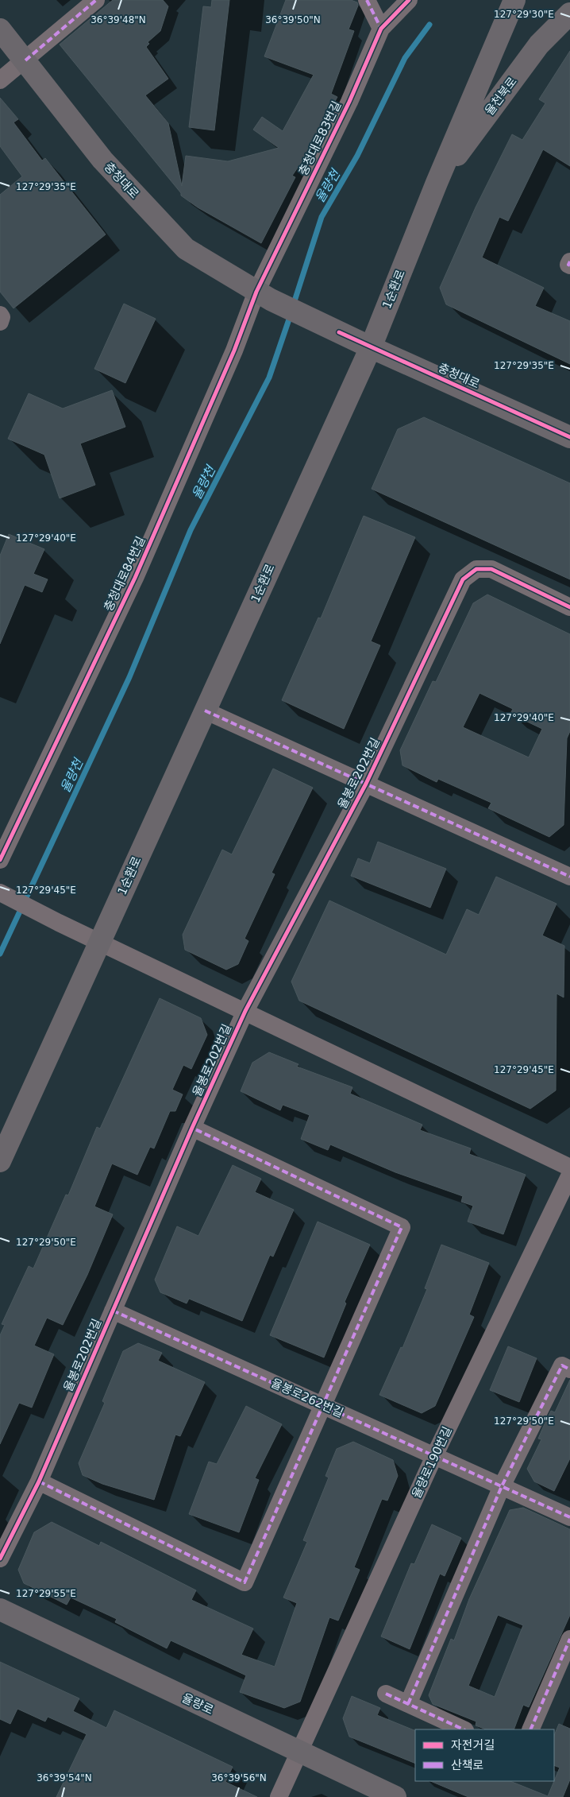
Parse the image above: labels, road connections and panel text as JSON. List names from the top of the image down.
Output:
{
  "streets": {
    "main road": [
      "율천북로",
      "충청대로",
      "1순환로",
      "율량로"
    ],
    "street": [
      "충청대로83번길",
      "충청대로84번길",
      "율봉로202번길",
      "율봉로262번길",
      "율량로190번길"
    ]
  },
  "crossings": [
    ["율천북로", "1순환로"],
    ["충청대로83번길", "충청대로"],
    ["충청대로83번길", "충청대로84번길"],
    ["충청대로", "1순환로"],
    ["충청대로", "충청대로84번길"],
    ["율봉로202번길", "율봉로262번길"],
    ["율봉로262번길", "율량로190번길"],
    ["율량로190번길", "율량로"]
  ],
  "water": ["율량천"],
  "legend": ["자전거길", "산책로"],
  "coordinates": [
    "127°29'30\"E",
    "36°39'48\"N",
    "36°39'50\"N",
    "127°29'35\"E",
    "127°29'40\"E",
    "127°29'45\"E",
    "127°29'50\"E",
    "127°29'55\"E",
    "36°39'54\"N",
    "36°39'56\"N"
  ]
}
